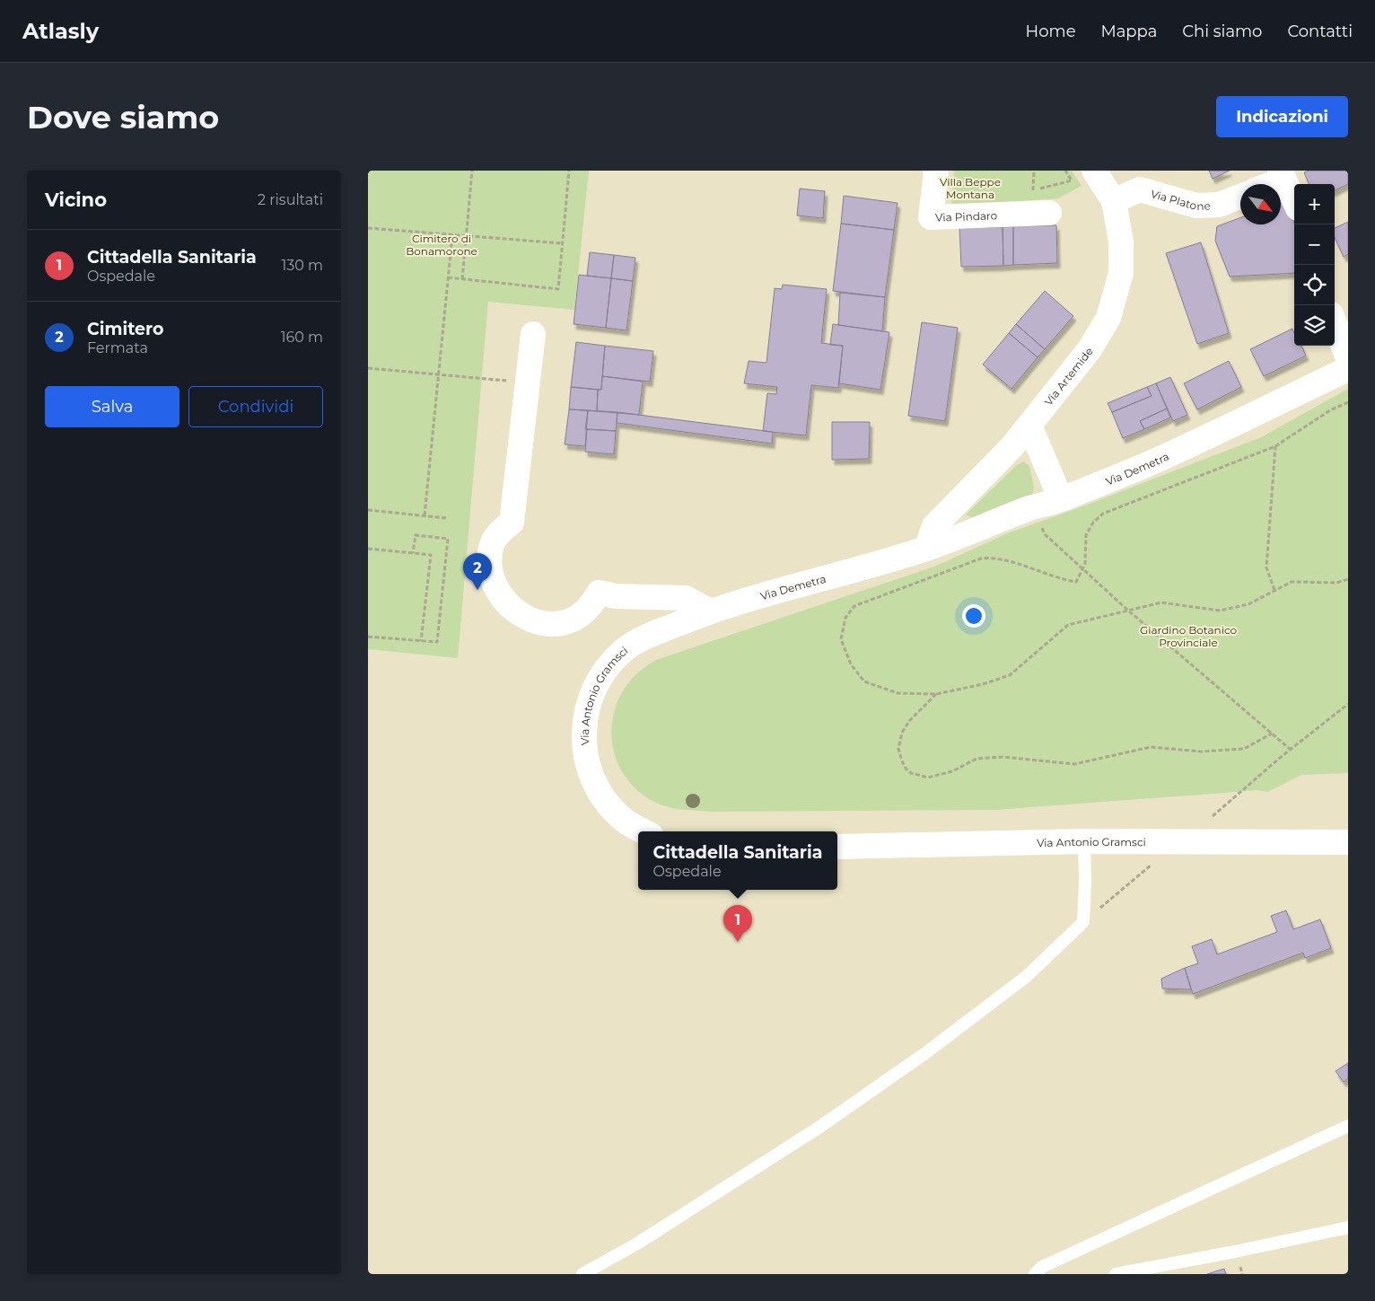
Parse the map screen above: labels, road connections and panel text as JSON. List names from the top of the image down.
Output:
{
  "streets": {
    "street": [
      "Via Platone",
      "Via Pindaro",
      "Via Artemide",
      "Via Demetra",
      "Via Antonio Gramsci"
    ]
  },
  "crossings": [
    ["Via Platone", "Via Artemide"],
    ["Via Artemide", "Via Demetra"],
    ["Via Demetra", "Via Antonio Gramsci"]
  ],
  "parks": ["Villa Beppe Montana", "Cimitero di Bonamorone", "Giardino Botanico Provinciale"],
  "north": "bottom right",
  "page": {
    "header": "Atlasly",
    "nav": [
      "Home",
      "Mappa",
      "Chi siamo",
      "Contatti"
    ],
    "buttons": [
      "Indicazioni",
      ["Salva", "Condividi"]
    ],
    "title": "Dove siamo",
    "heading": ["Vicino", "2 risultati"],
    "map_buttons": ["+", "−"],
    "list": [
      {
        "mark": "1",
        "name": "Cittadella Sanitaria",
        "note": "Ospedale",
        "value": "130 m"
      },
      {
        "mark": "2",
        "name": "Cimitero",
        "note": "Fermata",
        "value": "160 m"
      }
    ],
    "pins": ["2", "1"],
    "popup": ["Cittadella Sanitaria", "Ospedale"]
  }
}
